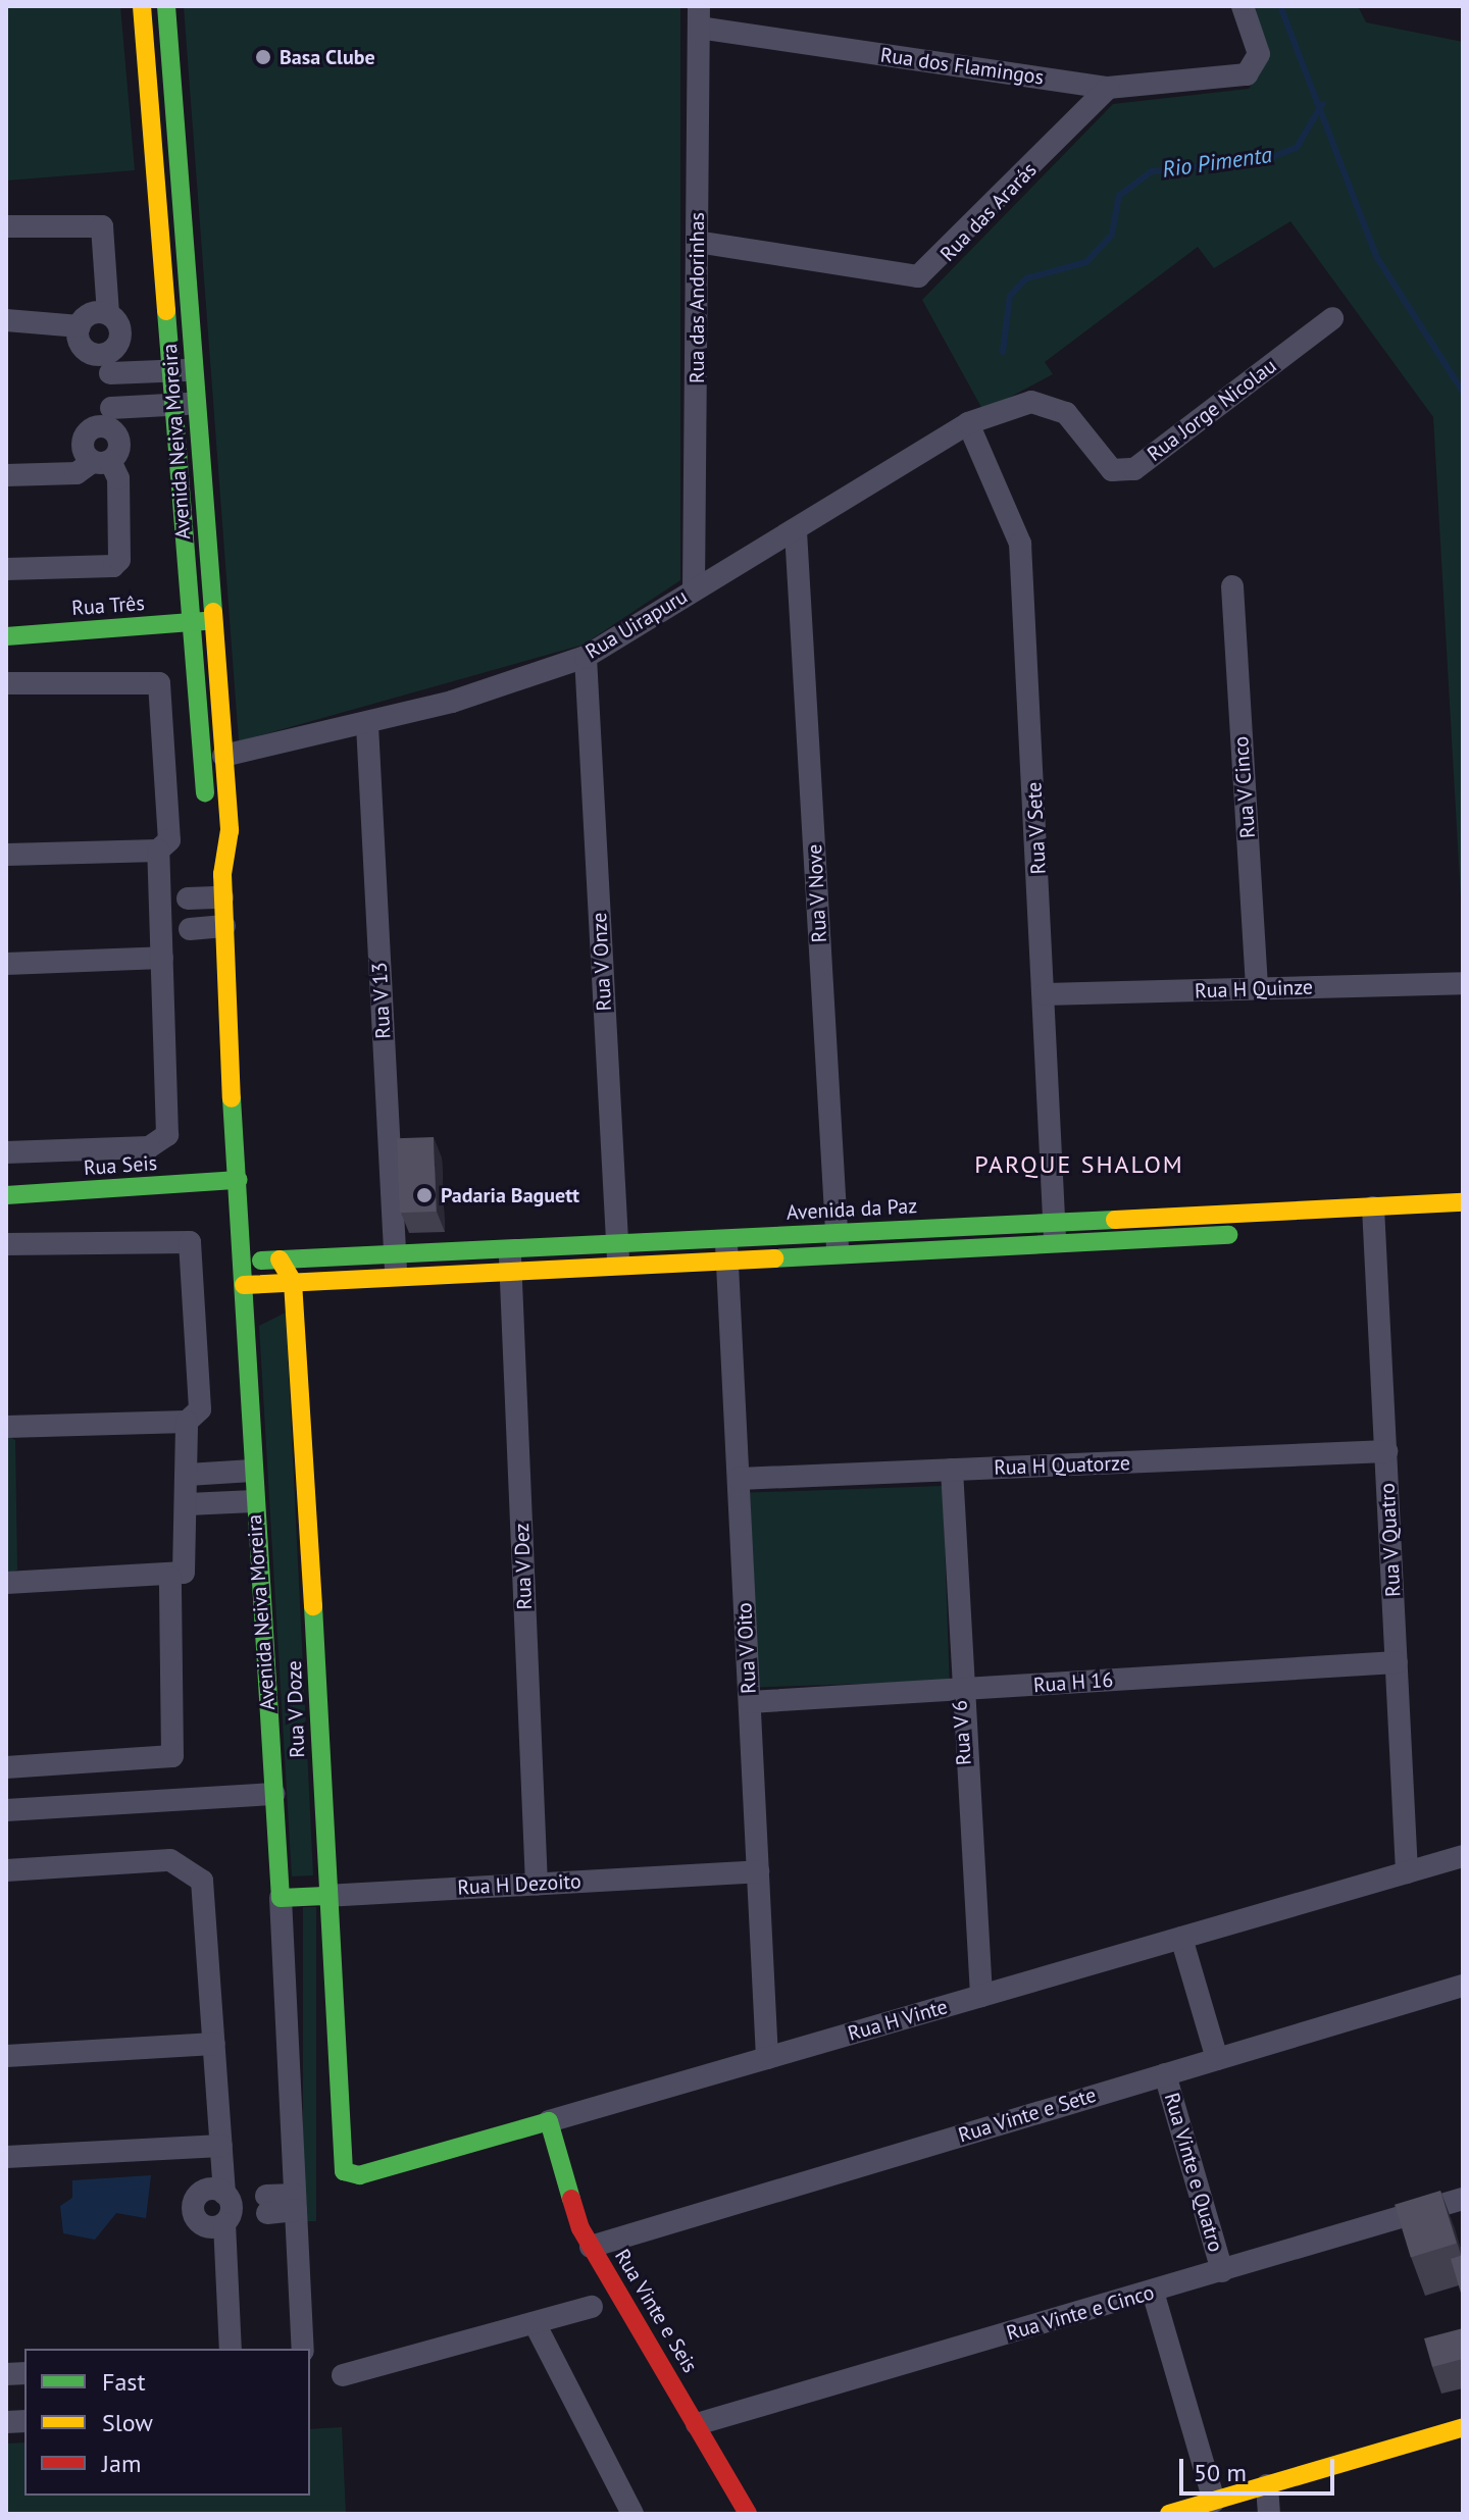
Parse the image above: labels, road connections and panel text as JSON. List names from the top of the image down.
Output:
{
  "streets": {
    "street": [
      "Rua dos Flamingos",
      "Rua das Ararás",
      "Rua das Andorinhas",
      "Rua Jorge Nicolau",
      "Avenida Neiva Moreira",
      "Rua Três",
      "Rua Uirapuru",
      "Rua V Cinco",
      "Rua V Sete",
      "Rua V Nove",
      "Rua V Onze",
      "Rua H Quinze",
      "Rua V 13",
      "Rua Seis",
      "Avenida da Paz",
      "Rua H Quatorze",
      "Rua V Quatro",
      "Rua V Dez",
      "Rua V Oito",
      "Rua H 16",
      "Rua V Doze",
      "Rua V 6",
      "Rua H Dezoito",
      "Rua H Vinte",
      "Rua Vinte e Sete",
      "Rua Vinte e Quatro",
      "Rua Vinte e Seis",
      "Rua Vinte e Cinco"
    ]
  },
  "crossings": [
    ["Rua dos Flamingos", "Rua das Ararás"],
    ["Rua dos Flamingos", "Rua das Andorinhas"],
    ["Rua das Ararás", "Rua das Andorinhas"],
    ["Rua das Andorinhas", "Rua Uirapuru"],
    ["Rua Jorge Nicolau", "Rua Uirapuru"],
    ["Rua Jorge Nicolau", "Rua V Sete"],
    ["Avenida Neiva Moreira", "Rua Três"],
    ["Avenida Neiva Moreira", "Rua Uirapuru"],
    ["Avenida Neiva Moreira", "Rua Seis"],
    ["Avenida Neiva Moreira", "Avenida da Paz"],
    ["Avenida Neiva Moreira", "Rua H Dezoito"],
    ["Rua Uirapuru", "Rua V Sete"],
    ["Rua Uirapuru", "Rua V Nove"],
    ["Rua Uirapuru", "Rua V Onze"],
    ["Rua Uirapuru", "Rua V 13"],
    ["Rua V Cinco", "Rua H Quinze"],
    ["Rua V Sete", "Rua H Quinze"],
    ["Rua V Sete", "Avenida da Paz"],
    ["Rua V Nove", "Avenida da Paz"],
    ["Rua V Onze", "Avenida da Paz"],
    ["Rua V 13", "Avenida da Paz"],
    ["Avenida da Paz", "Rua V Quatro"],
    ["Avenida da Paz", "Rua V Dez"],
    ["Avenida da Paz", "Rua V Oito"],
    ["Avenida da Paz", "Rua V Doze"],
    ["Rua H Quatorze", "Rua V Quatro"],
    ["Rua H Quatorze", "Rua V Oito"],
    ["Rua H Quatorze", "Rua V 6"],
    ["Rua V Quatro", "Rua H 16"],
    ["Rua V Quatro", "Rua H Vinte"],
    ["Rua V Dez", "Rua H Dezoito"],
    ["Rua V Oito", "Rua H 16"],
    ["Rua V Oito", "Rua H Dezoito"],
    ["Rua V Oito", "Rua H Vinte"],
    ["Rua H 16", "Rua V 6"],
    ["Rua V Doze", "Rua H Dezoito"],
    ["Rua V Doze", "Rua H Vinte"],
    ["Rua V 6", "Rua H Vinte"],
    ["Rua H Vinte", "Rua Vinte e Seis"],
    ["Rua Vinte e Sete", "Rua Vinte e Quatro"],
    ["Rua Vinte e Sete", "Rua Vinte e Seis"],
    ["Rua Vinte e Quatro", "Rua Vinte e Cinco"],
    ["Rua Vinte e Seis", "Rua Vinte e Cinco"]
  ],
  "districts": ["PARQUE SHALOM"],
  "water": ["Rio Pimenta"],
  "places": ["Basa Clube", "Padaria Baguett"],
  "legend": ["Fast", "Slow", "Jam"],
  "scale_bar": "50 m"
}
